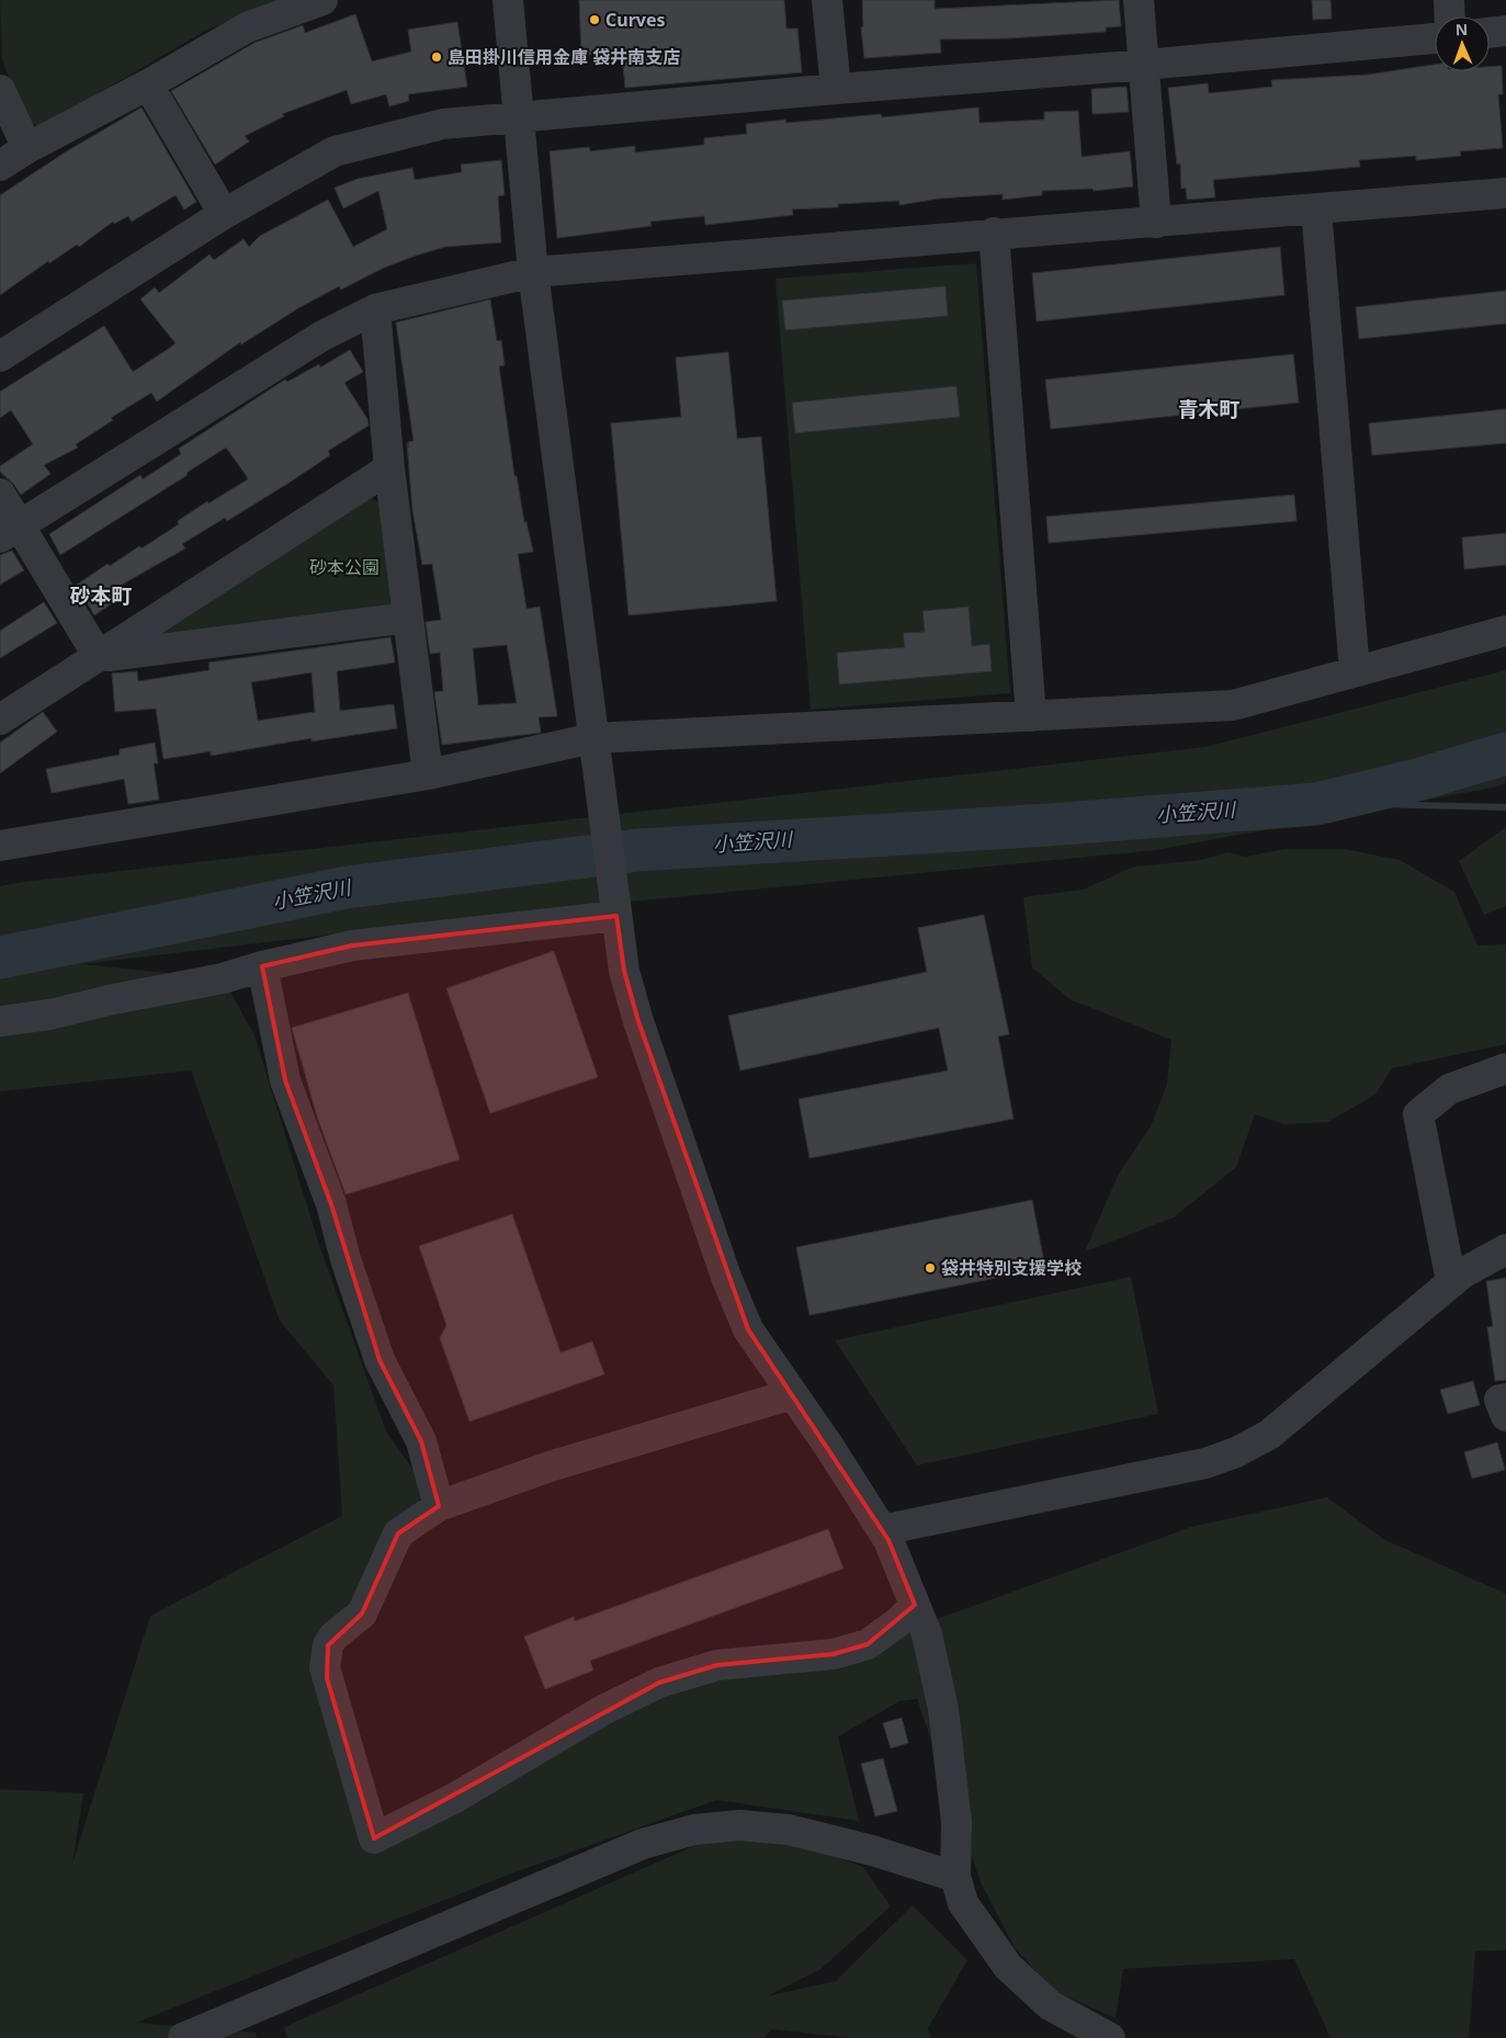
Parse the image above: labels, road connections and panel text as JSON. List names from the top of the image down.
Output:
{
  "districts": ["青木町", "砂本町"],
  "water": ["小笠沢川"],
  "parks": ["砂本公園"],
  "places": ["Curves", "島田掛川信用金庫 袋井南支店", "袋井特別支援学校"],
  "north": "top"
}
